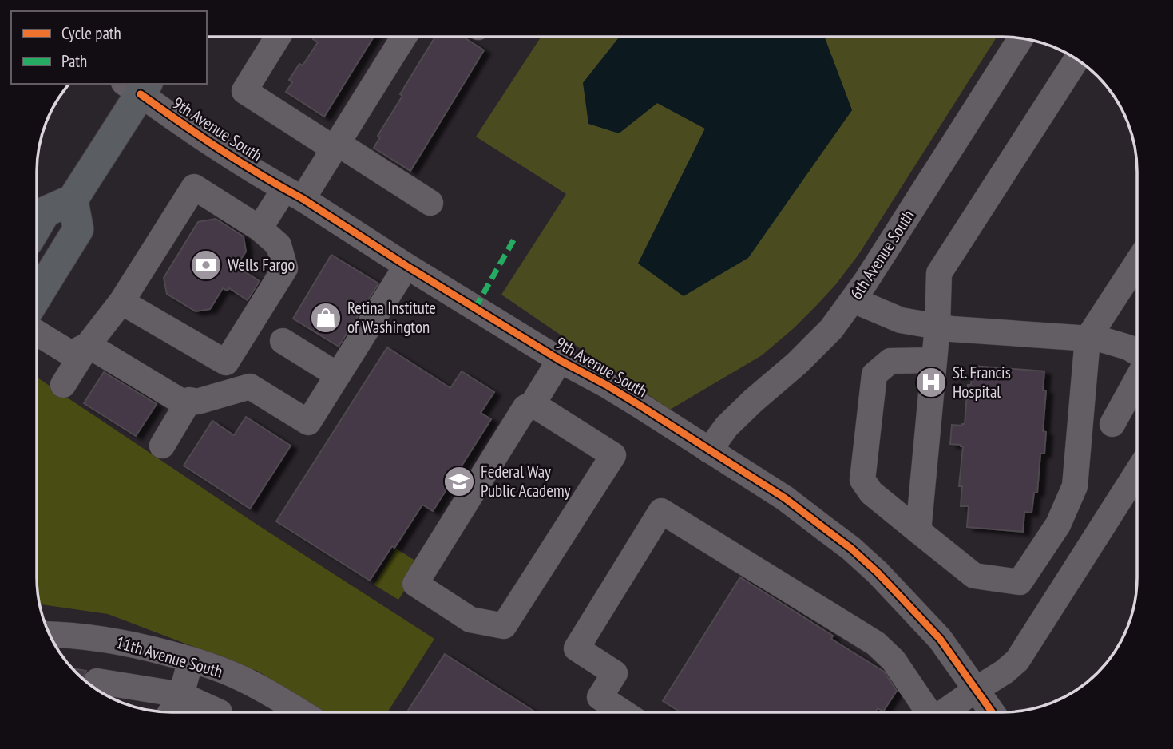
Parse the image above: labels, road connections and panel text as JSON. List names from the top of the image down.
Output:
{
  "streets": {
    "street": ["9th Avenue South", "6th Avenue South", "11th Avenue South"]
  },
  "crossings": [
    ["9th Avenue South", "6th Avenue South"]
  ],
  "places": {
    "bank": ["Wells Fargo"],
    "shop": ["Retina Institute of Washington"],
    "hospital": ["St. Francis Hospital"],
    "school or university": ["Federal Way Public Academy"]
  },
  "legend": ["Cycle path", "Path"]
}
